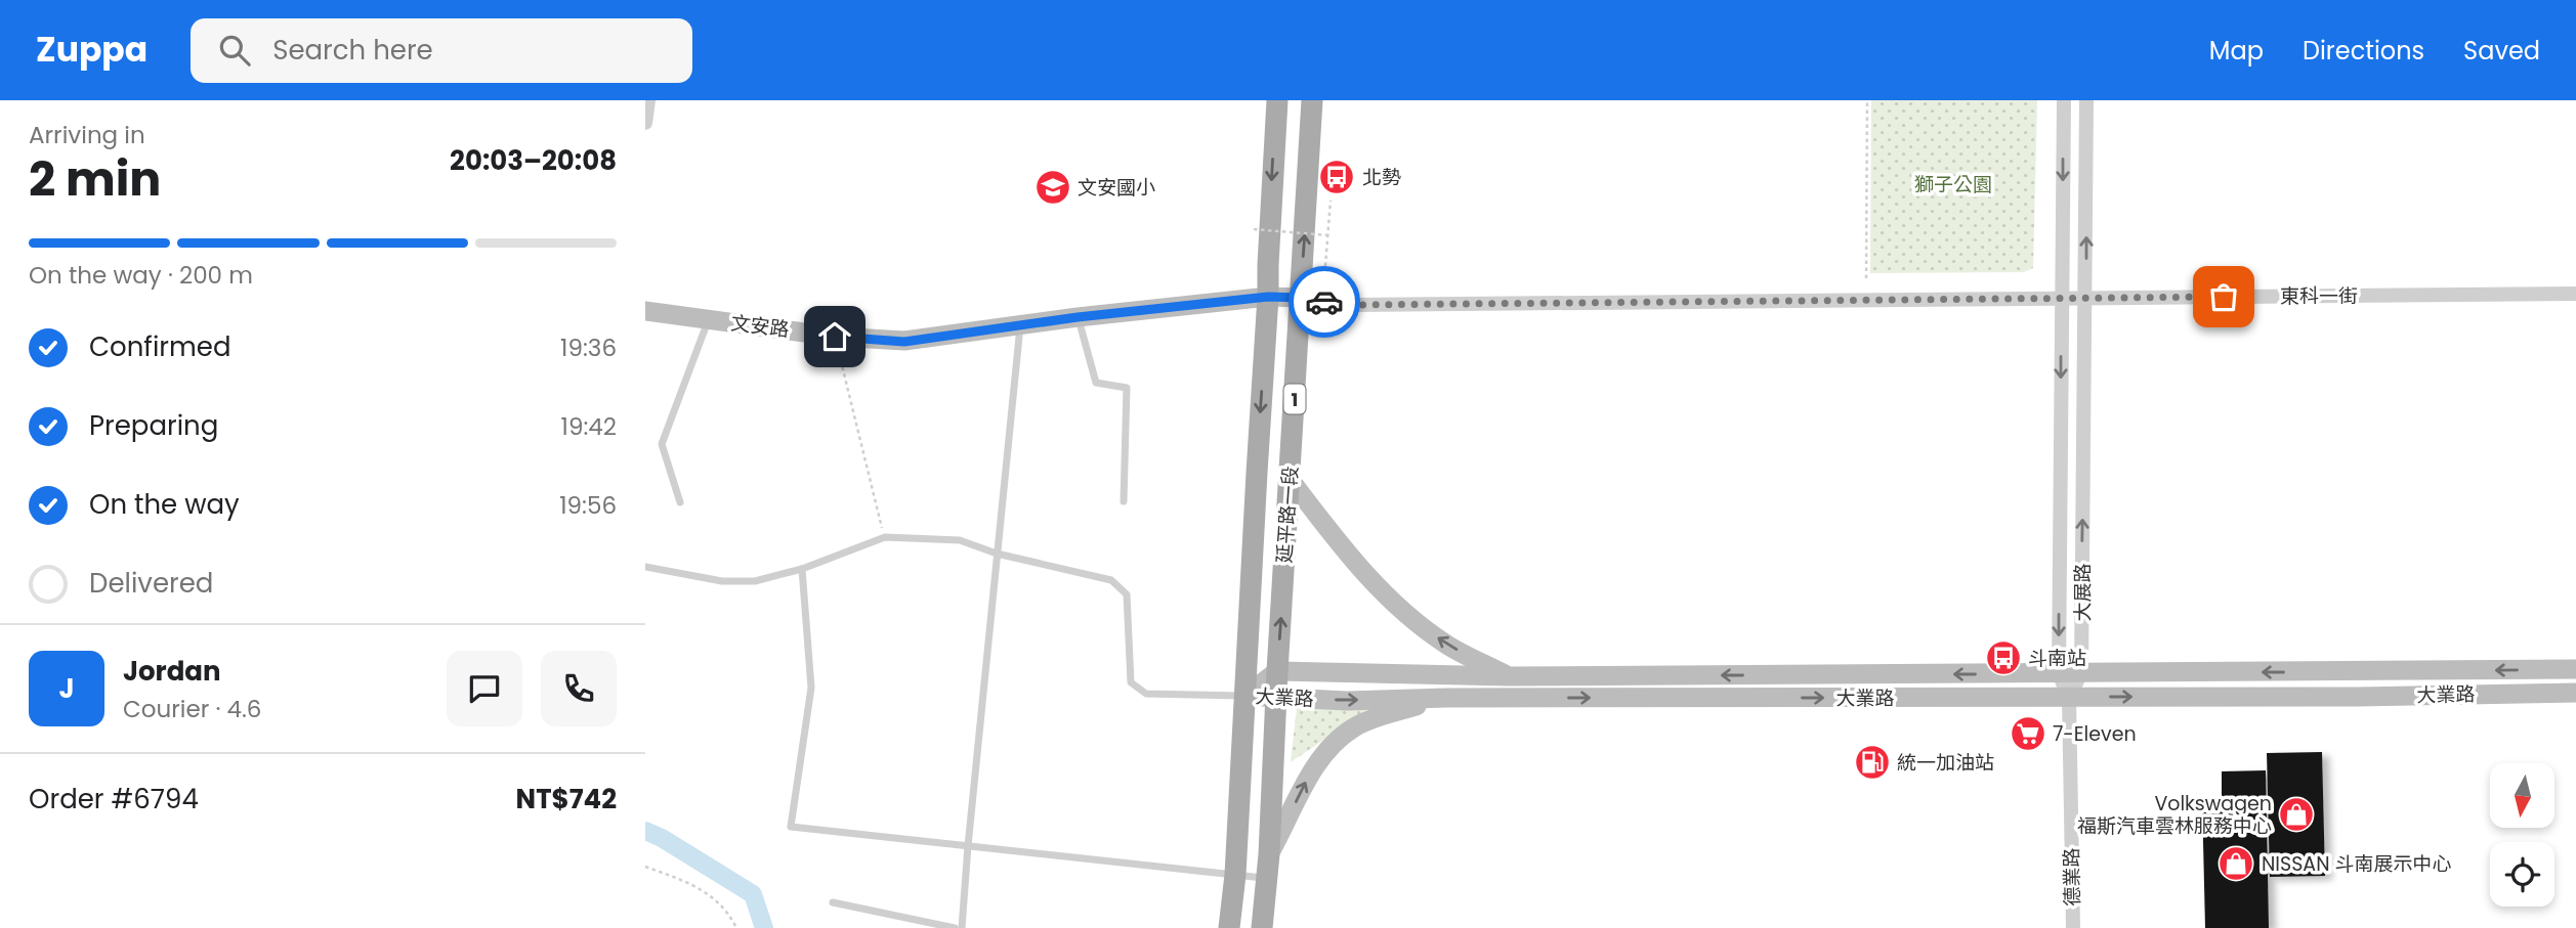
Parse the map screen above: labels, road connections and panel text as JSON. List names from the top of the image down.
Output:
{
  "streets": {
    "main road": [
      "文安路",
      "1",
      "延平路一段",
      "大業路"
    ],
    "street": ["東科一街", "大展路", "德業路"]
  },
  "crossings": [
    ["東科一街", "文安路"],
    ["東科一街", "延平路一段"],
    ["東科一街", "大展路"],
    ["文安路", "延平路一段"],
    ["延平路一段", "大業路"],
    ["大展路", "大業路"],
    ["大展路", "德業路"],
    ["大業路", "德業路"]
  ],
  "parks": ["獅子公園"],
  "places": {
    "bus stop": ["北勢", "斗南站"],
    "school or university": ["文安國小"],
    "supermarket": ["7-Eleven"],
    "fuel station": ["統一加油站"],
    "shop": ["Volkswagen 福斯汽車雲林服務中心", "NISSAN 斗南展示中心"]
  },
  "north": "bottom",
  "page": {
    "header": "Zuppa",
    "search": "Search here",
    "nav": ["Map", "Directions", "Saved"],
    "heading": ["2 min", "Arriving in", "20:03–20:08"],
    "panel": [
      "Jordan",
      "Courier · 4.6",
      "Order #6794",
      "NT$742"
    ],
    "bar": "On the way · 200 m",
    "list": [
      ["Confirmed", "19:36"],
      ["Preparing", "19:42"],
      ["On the way", "19:56"],
      "Delivered"
    ],
    "round": "J"
  }
}
